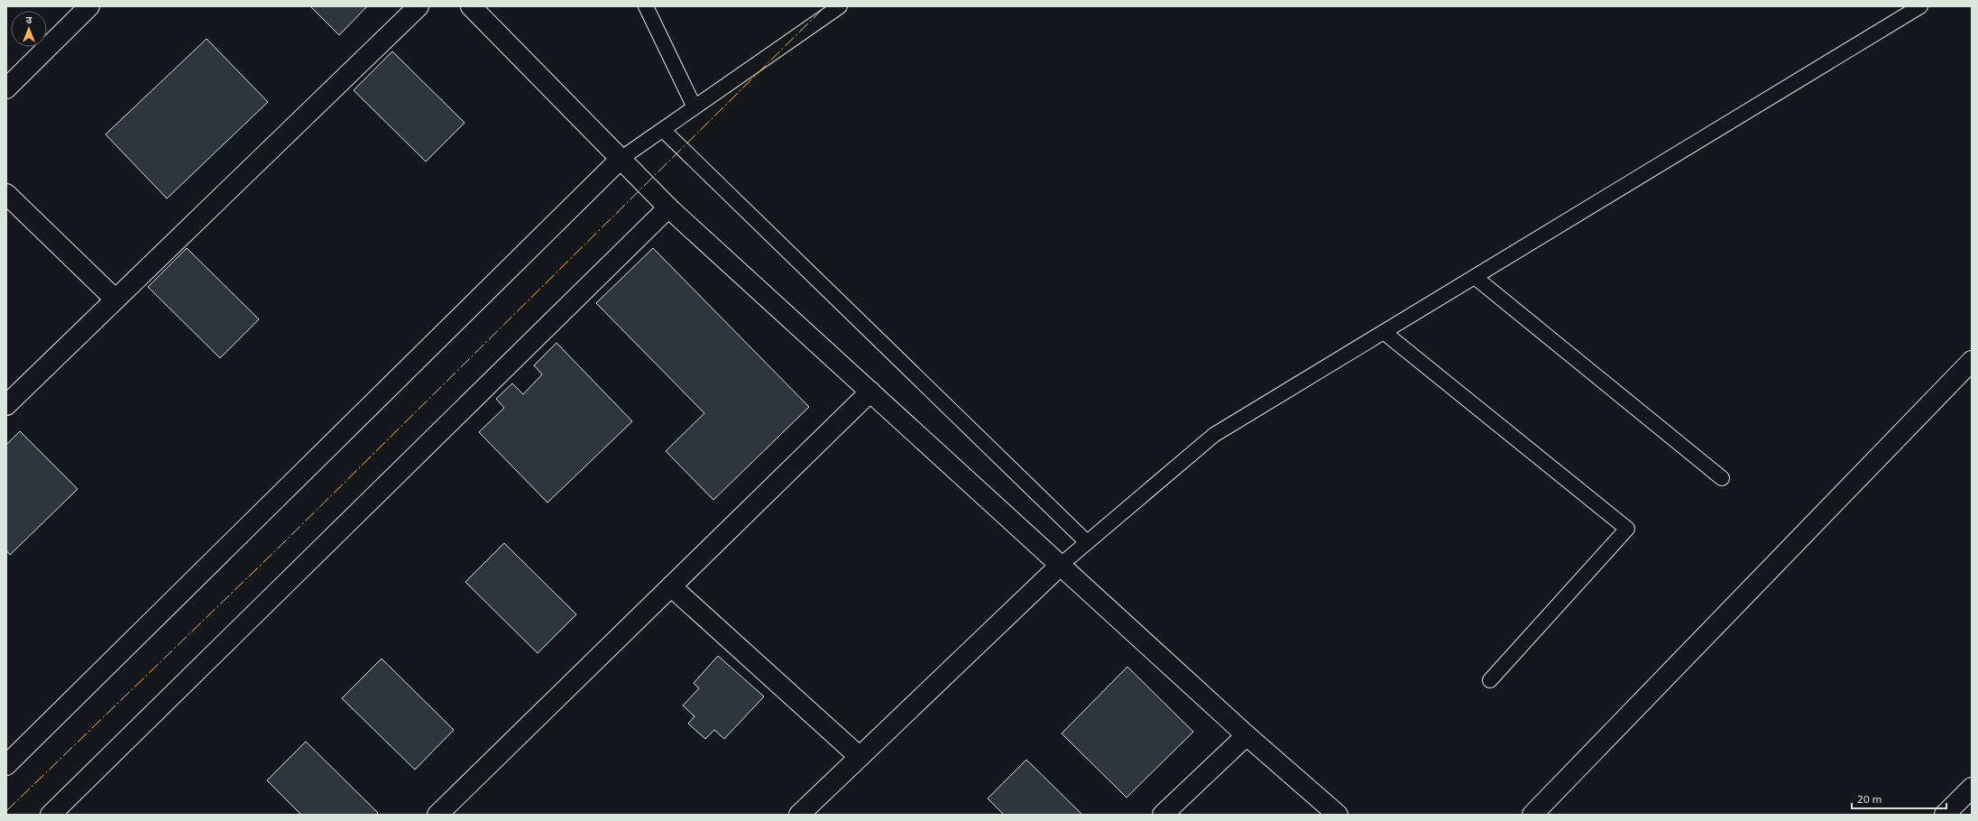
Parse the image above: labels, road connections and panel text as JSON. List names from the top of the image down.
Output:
{
  "scale_bar": "20 m",
  "north": "top"
}
